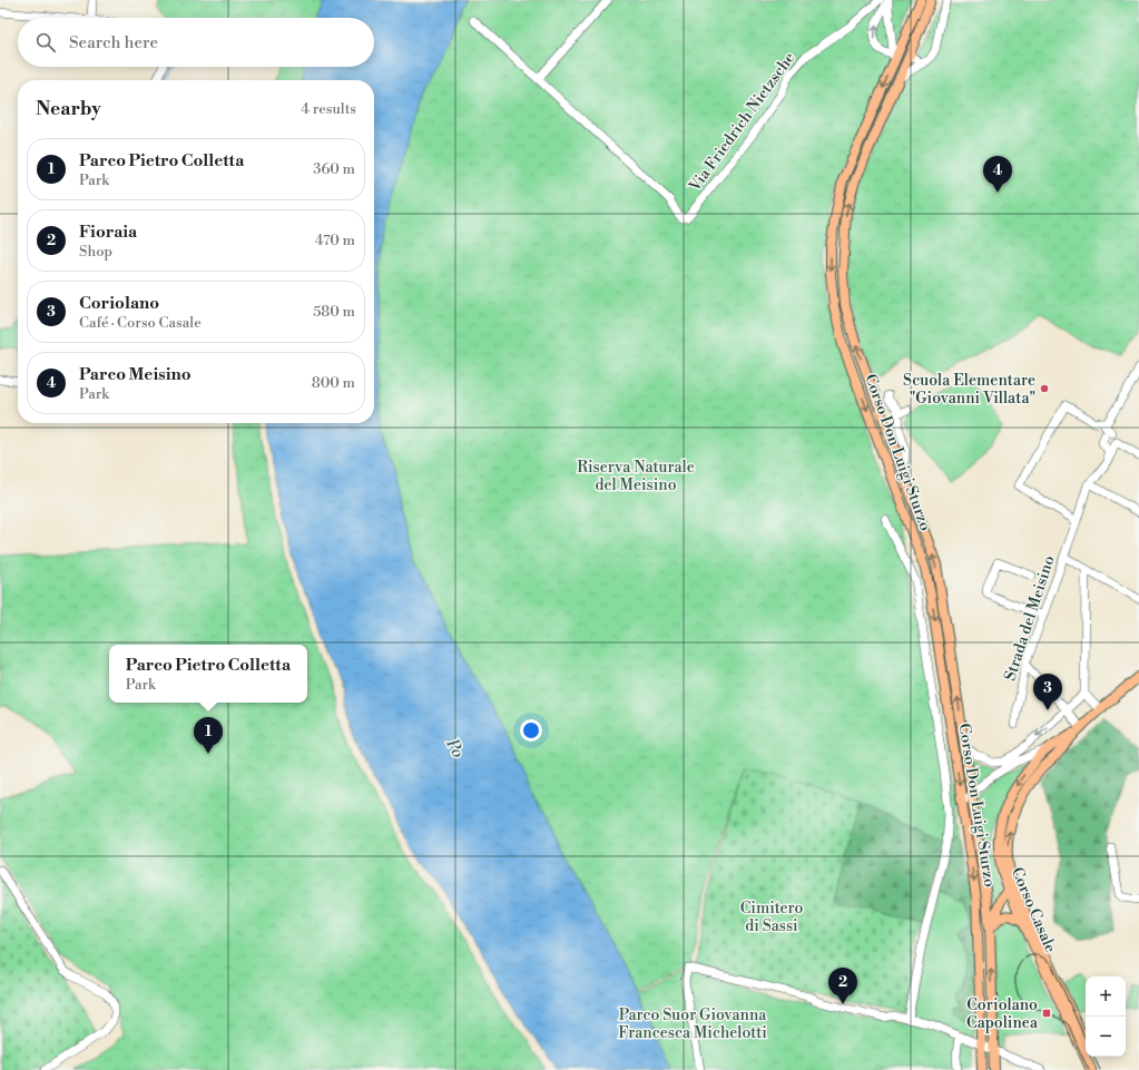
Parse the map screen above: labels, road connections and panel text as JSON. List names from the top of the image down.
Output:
{
  "streets": {
    "main road": ["Corso Don Luigi Sturzo", "Corso Casale"],
    "street": ["Via Friedrich Nietzsche", "Strada del Meisino"]
  },
  "water": ["Po"],
  "parks": ["Riserva Naturale del Meisino", "Cimitero di Sassi", "Parco Suor Giovanna Francesca Michelotti"],
  "places": {
    "other": ["Scuola Elementare \"Giovanni Villata\""],
    "transit": ["Coriolano Capolinea"]
  },
  "page": {
    "search": "Search here",
    "heading": ["Nearby", "4 results"],
    "list": [
      {
        "mark": "1",
        "name": "Parco Pietro Colletta",
        "note": "Park",
        "value": "360 m"
      },
      {
        "mark": "2",
        "name": "Fioraia",
        "note": "Shop",
        "value": "470 m"
      },
      {
        "mark": "3",
        "name": "Coriolano",
        "note": "Café · Corso Casale",
        "value": "580 m"
      },
      {
        "mark": "4",
        "name": "Parco Meisino",
        "note": "Park",
        "value": "800 m"
      }
    ],
    "pins": [
      "4",
      "3",
      "1",
      "2"
    ],
    "popup": ["Parco Pietro Colletta", "Park"],
    "map_buttons": ["+", "−"]
  }
}
